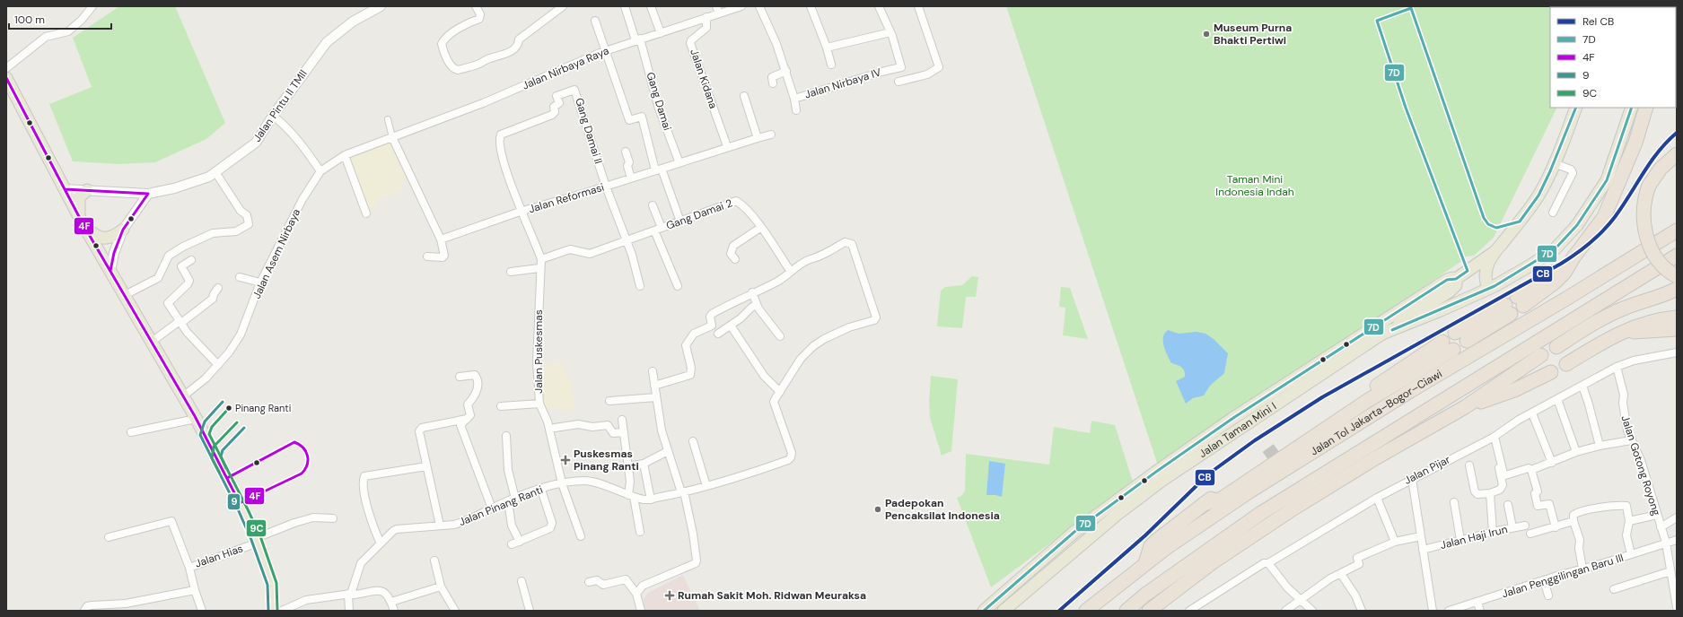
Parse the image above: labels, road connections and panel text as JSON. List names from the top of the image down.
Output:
{
  "streets": {
    "highway": ["Jalan Tol Jakarta–Bogor–Ciawi"],
    "main road": ["Jalan Taman Mini I"],
    "street": [
      "Jalan Nirbaya Raya",
      "Jalan Kidana",
      "Jalan Nirbaya IV",
      "Gang Damai",
      "Jalan Pintu II TMII",
      "Gang Damai II",
      "Jalan Reformasi",
      "Gang Damai 2",
      "Jalan Asem Nirbaya",
      "Jalan Puskesmas",
      "Jalan Gotong Royong",
      "Jalan Pijar",
      "Jalan Pinang Ranti",
      "Jalan Haji Irun",
      "Jalan Hias",
      "Jalan Penggilingan Baru III"
    ]
  },
  "crossings": [
    ["Jalan Nirbaya Raya", "Jalan Kidana"],
    ["Jalan Nirbaya Raya", "Gang Damai"],
    ["Jalan Nirbaya Raya", "Jalan Asem Nirbaya"],
    ["Jalan Kidana", "Jalan Reformasi"],
    ["Gang Damai", "Jalan Reformasi"],
    ["Gang Damai II", "Jalan Reformasi"],
    ["Gang Damai 2", "Jalan Puskesmas"],
    ["Jalan Puskesmas", "Jalan Pinang Ranti"],
    ["Jalan Gotong Royong", "Jalan Pijar"],
    ["Jalan Gotong Royong", "Jalan Penggilingan Baru III"]
  ],
  "parks": ["Taman Mini Indonesia Indah"],
  "places": {
    "other": ["Museum Purna Bhakti Pertiwi", "Pinang Ranti", "Padepokan Pencaksilat Indonesia"],
    "health": ["Puskesmas Pinang Ranti", "Rumah Sakit Moh. Ridwan Meuraksa"]
  },
  "lines": [
    "transit line 7D",
    "transit line 4F",
    "rail line CB",
    "transit line 9",
    "transit line 9C"
  ],
  "legend": [
    "Rel CB",
    "7D",
    "4F",
    "9",
    "9C"
  ],
  "scale_bar": "100 m"
}
